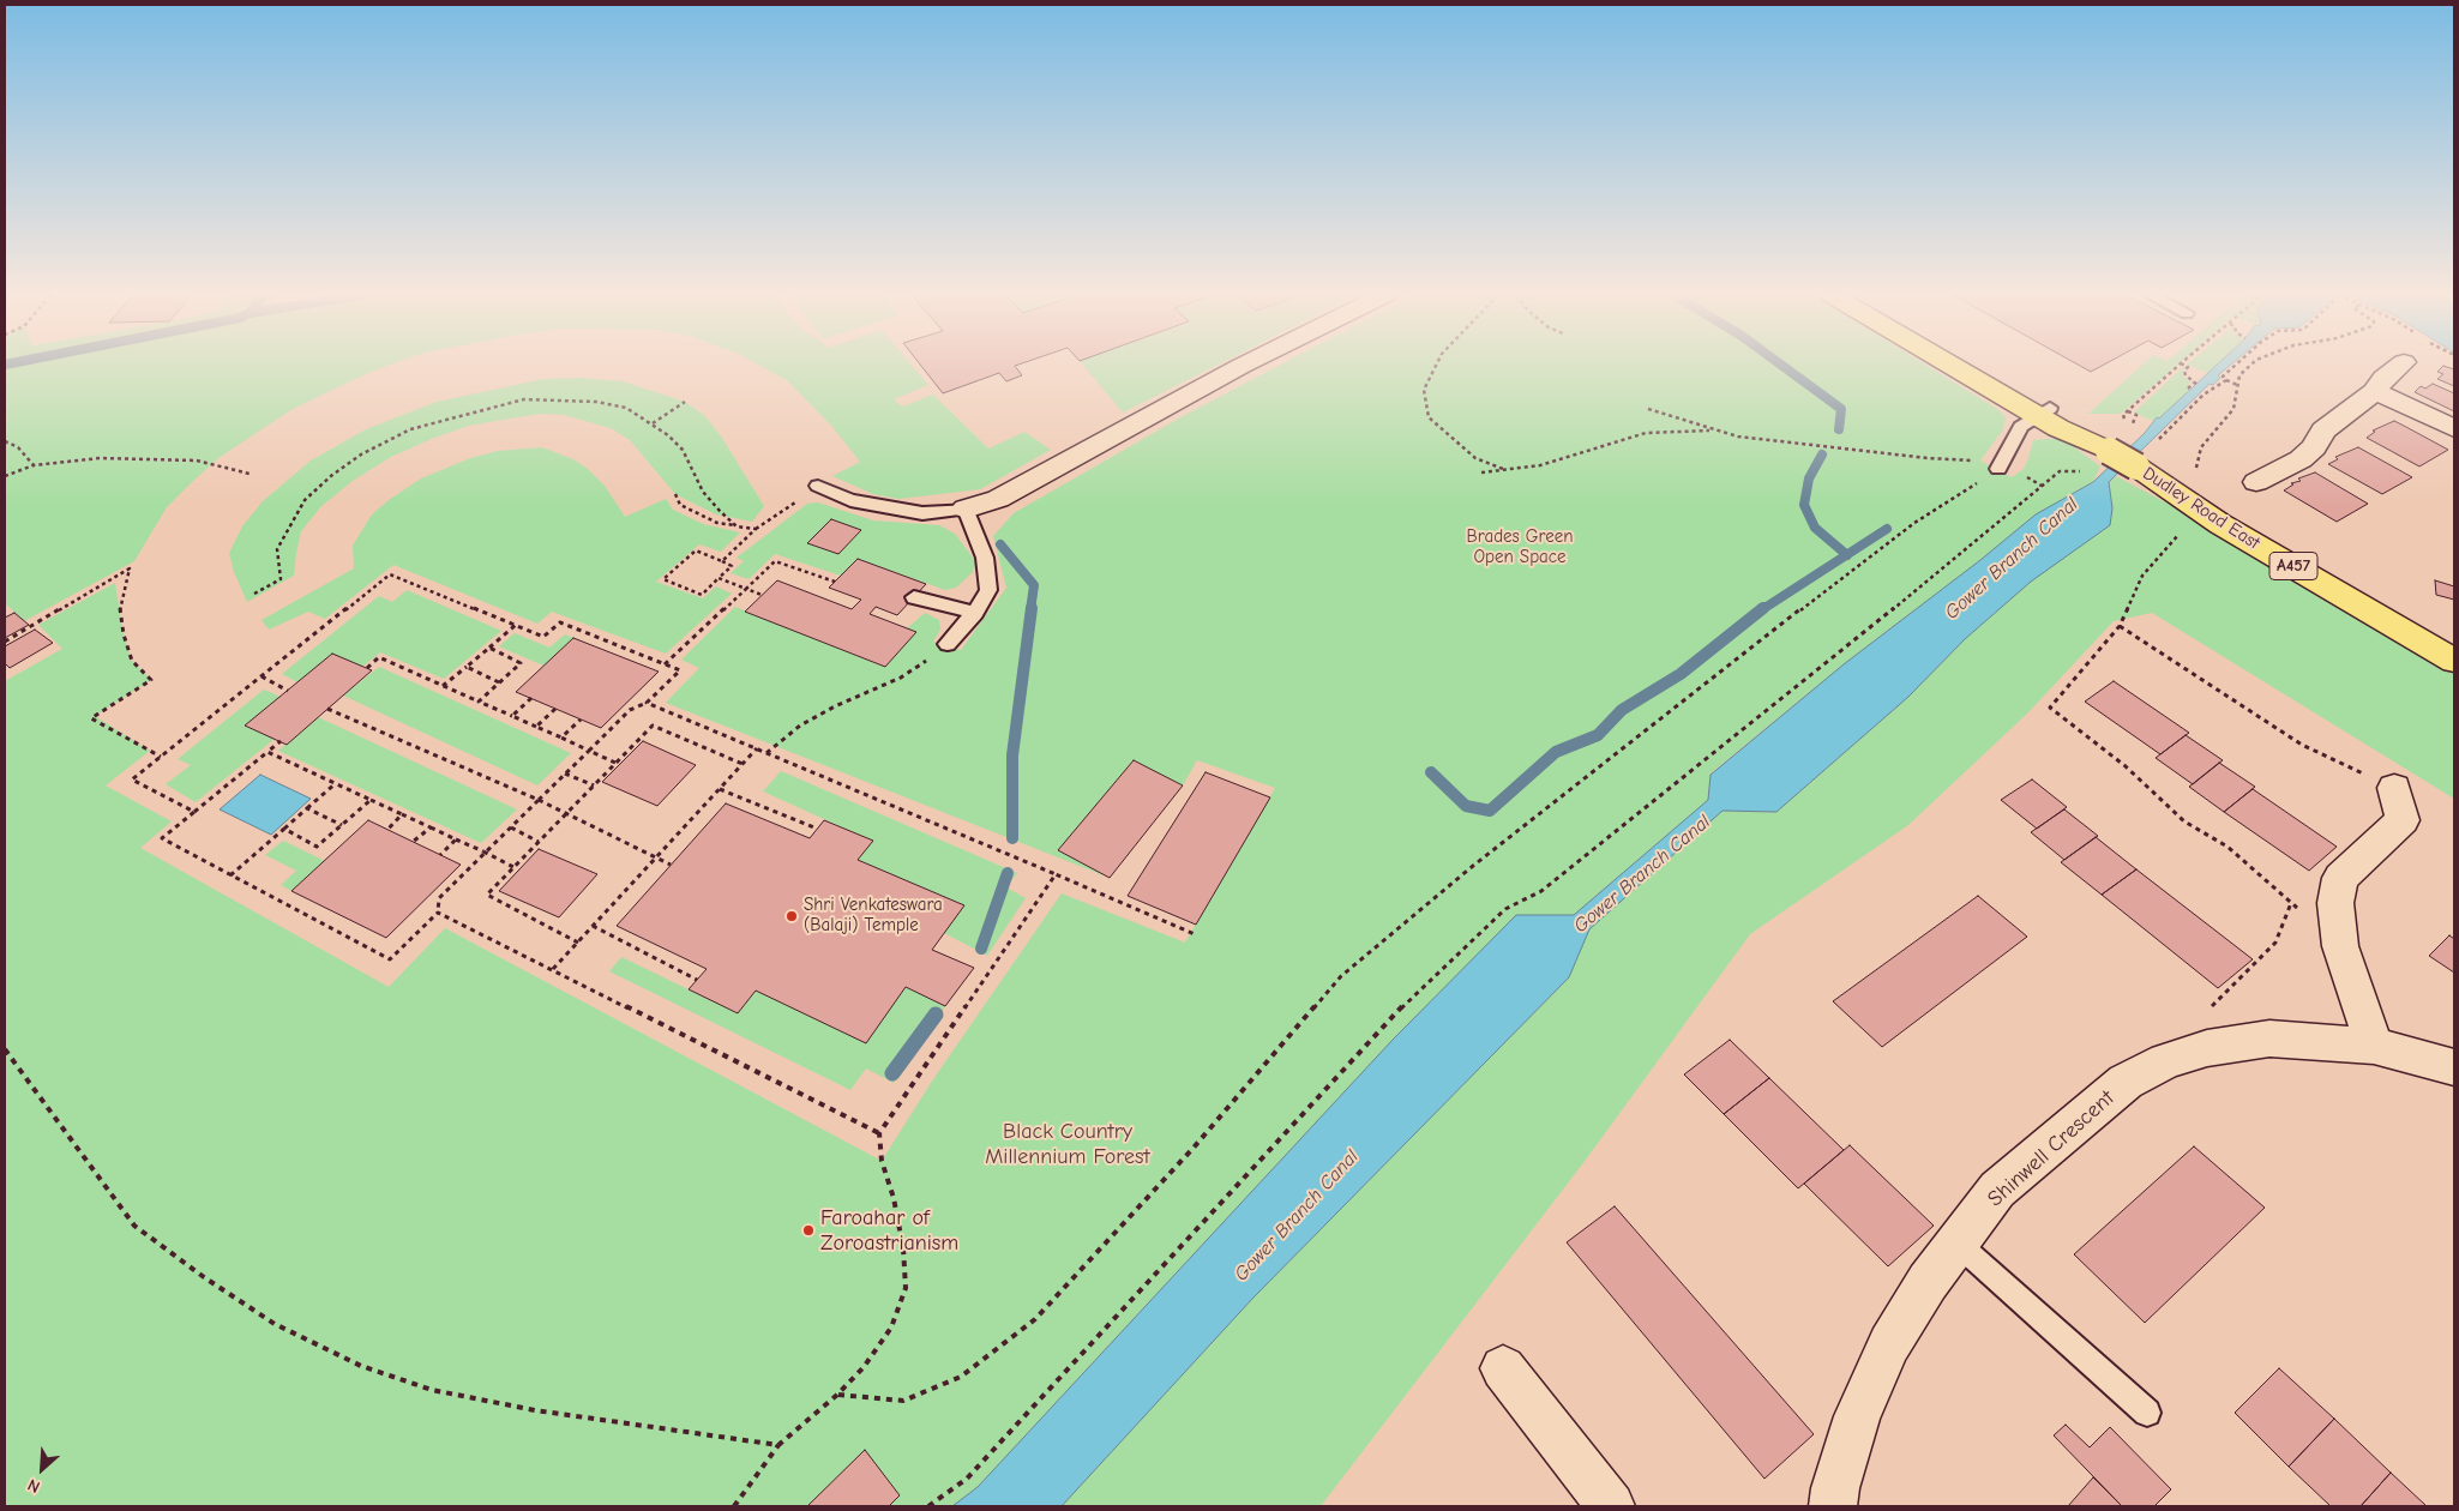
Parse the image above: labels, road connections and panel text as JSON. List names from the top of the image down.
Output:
{
  "streets": {
    "main road": ["Dudley Road East", "A457"],
    "street": ["Shinwell Crescent"]
  },
  "crossings": [
    ["Dudley Road East", "A457"]
  ],
  "water": ["Gower Branch Canal"],
  "parks": ["Brades Green Open Space", "Black Country Millennium Forest"],
  "places": ["Shri Venkateswara (Balaji) Temple", "Faroahar of Zoroastrianism"],
  "north": "bottom left"
}
